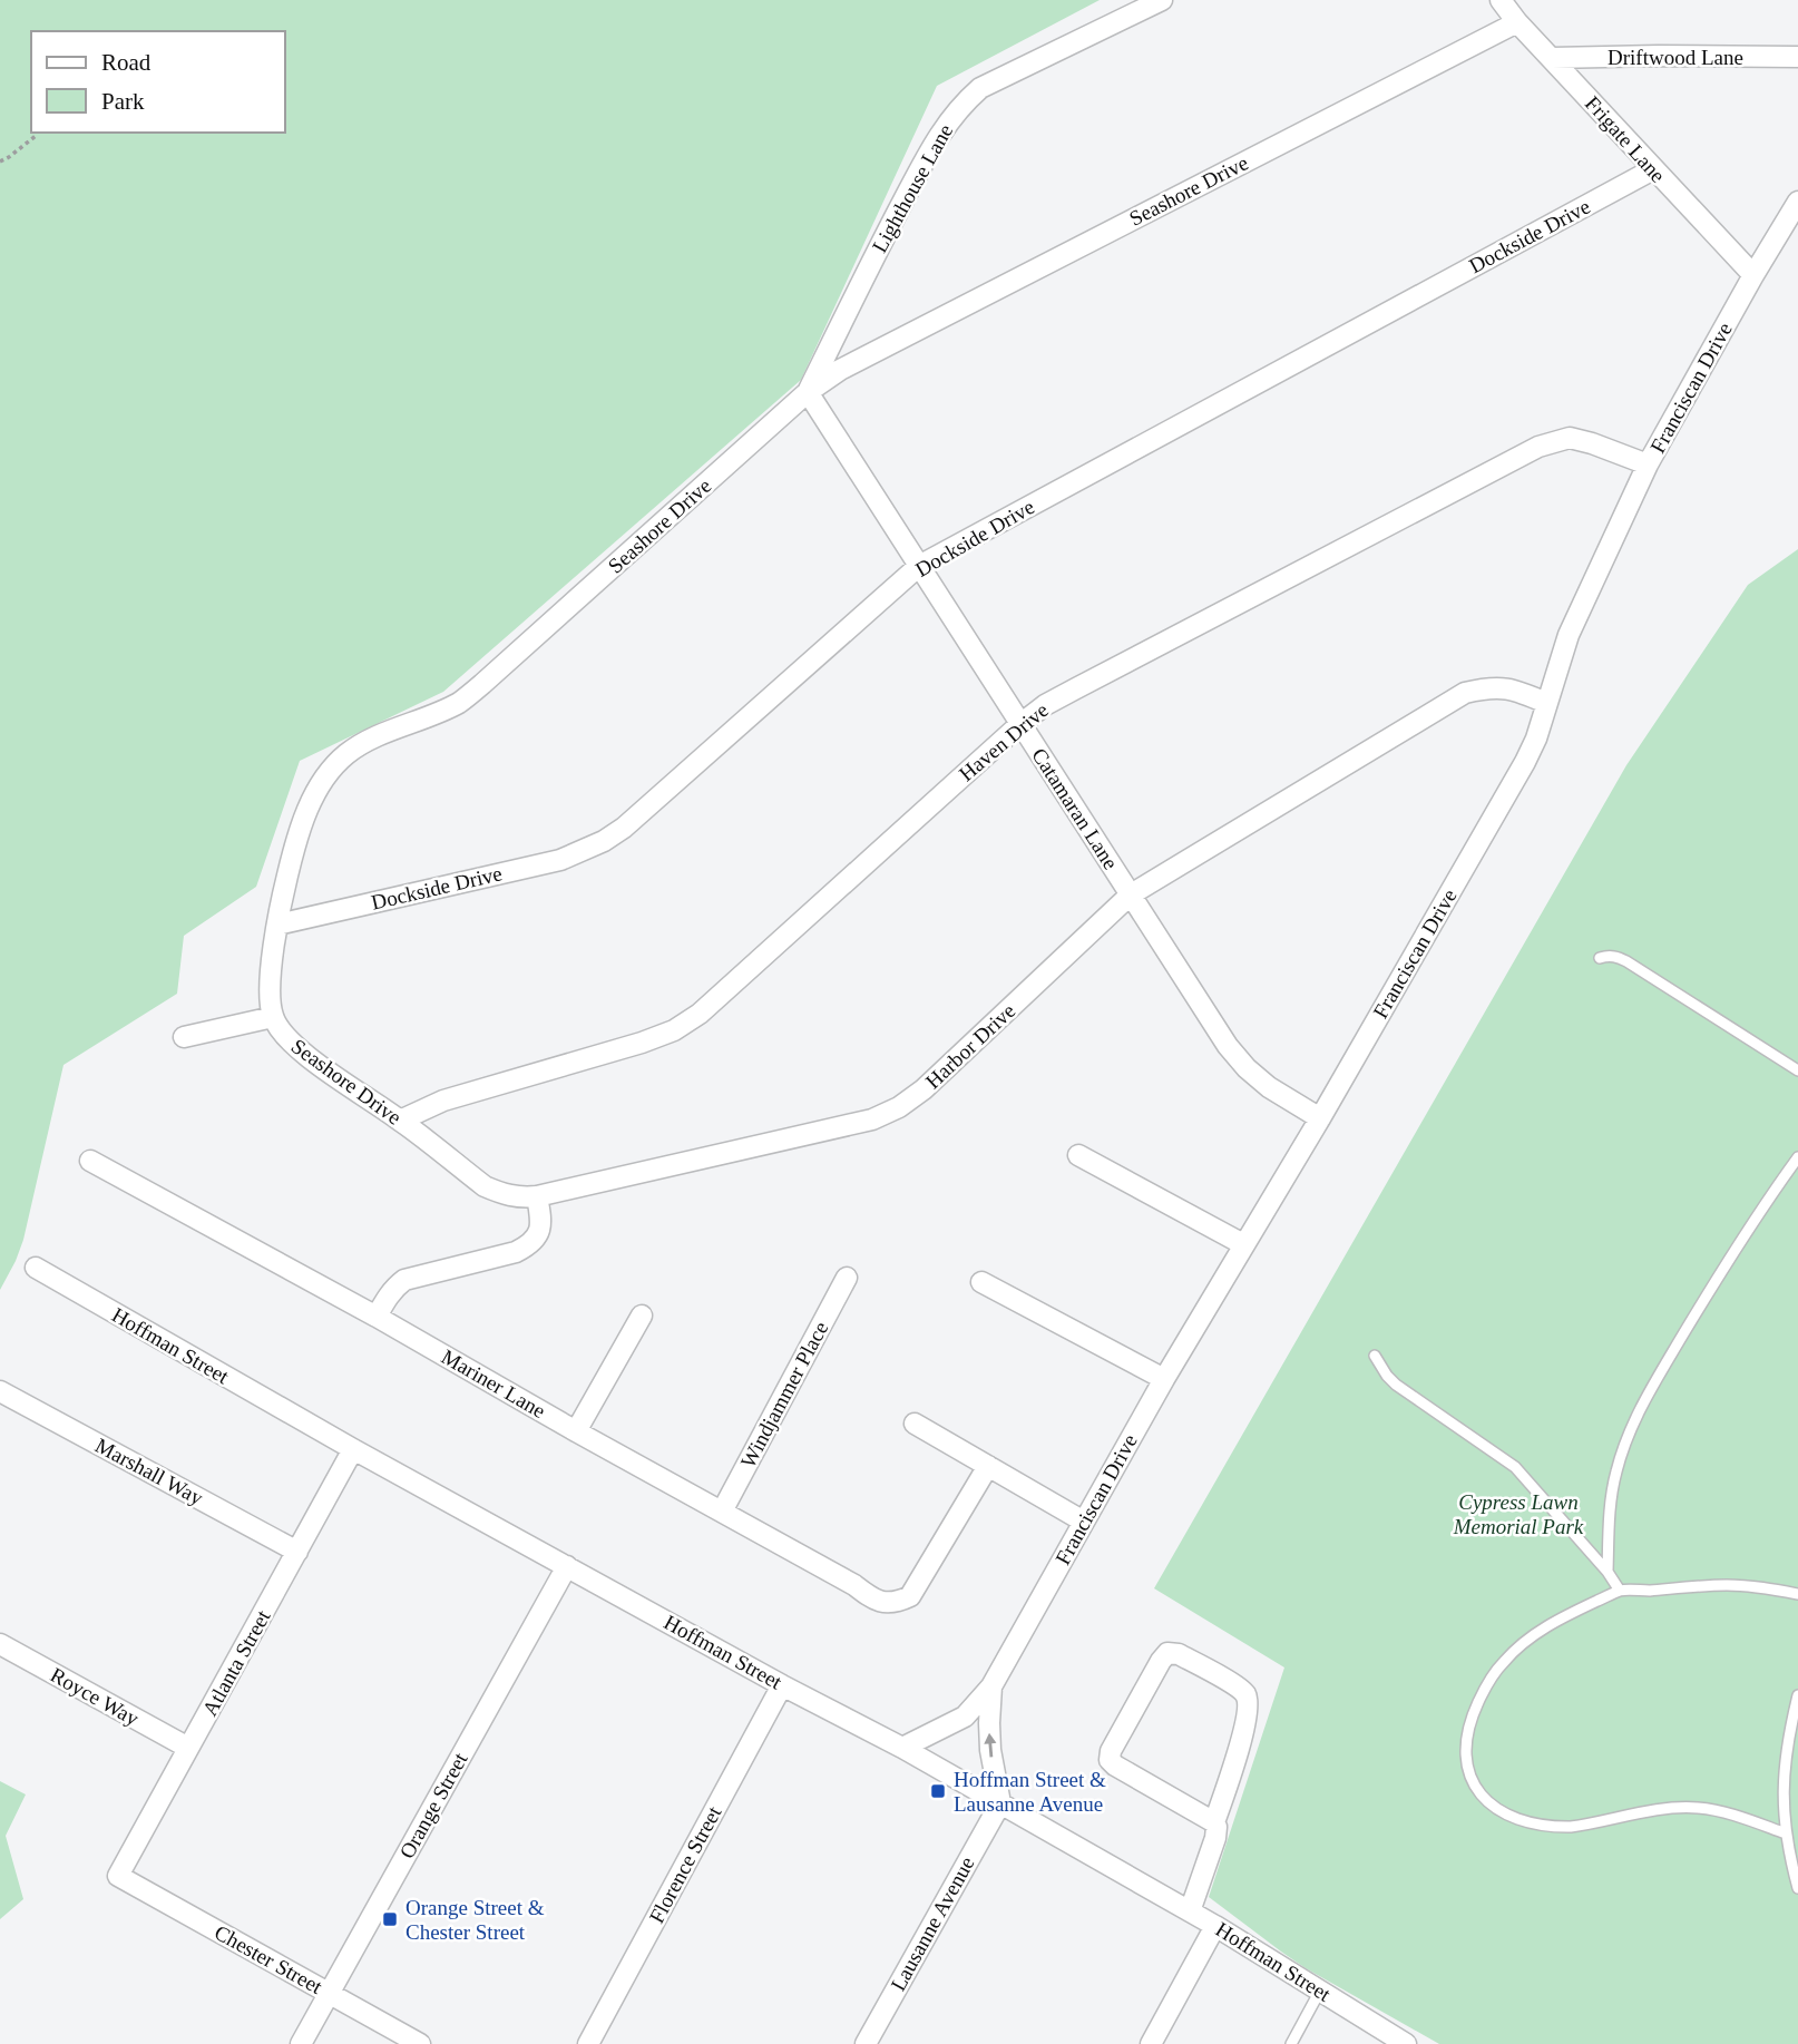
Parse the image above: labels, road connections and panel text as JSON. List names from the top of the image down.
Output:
{
  "streets": {
    "street": [
      "Driftwood Lane",
      "Frigate Lane",
      "Lighthouse Lane",
      "Seashore Drive",
      "Dockside Drive",
      "Franciscan Drive",
      "Haven Drive",
      "Catamaran Lane",
      "Harbor Drive",
      "Hoffman Street",
      "Mariner Lane",
      "Windjammer Place",
      "Marshall Way",
      "Atlanta Street",
      "Royce Way",
      "Orange Street",
      "Florence Street",
      "Lausanne Avenue",
      "Chester Street"
    ]
  },
  "crossings": [
    ["Driftwood Lane", "Frigate Lane"],
    ["Frigate Lane", "Seashore Drive"],
    ["Frigate Lane", "Dockside Drive"],
    ["Frigate Lane", "Franciscan Drive"],
    ["Lighthouse Lane", "Seashore Drive"],
    ["Lighthouse Lane", "Catamaran Lane"],
    ["Seashore Drive", "Dockside Drive"],
    ["Seashore Drive", "Haven Drive"],
    ["Seashore Drive", "Catamaran Lane"],
    ["Seashore Drive", "Harbor Drive"],
    ["Dockside Drive", "Catamaran Lane"],
    ["Franciscan Drive", "Haven Drive"],
    ["Franciscan Drive", "Catamaran Lane"],
    ["Franciscan Drive", "Harbor Drive"],
    ["Franciscan Drive", "Hoffman Street"],
    ["Franciscan Drive", "Lausanne Avenue"],
    ["Haven Drive", "Catamaran Lane"],
    ["Catamaran Lane", "Harbor Drive"],
    ["Hoffman Street", "Atlanta Street"],
    ["Hoffman Street", "Orange Street"],
    ["Hoffman Street", "Florence Street"],
    ["Hoffman Street", "Lausanne Avenue"],
    ["Mariner Lane", "Windjammer Place"],
    ["Marshall Way", "Atlanta Street"],
    ["Atlanta Street", "Royce Way"],
    ["Atlanta Street", "Chester Street"],
    ["Orange Street", "Chester Street"]
  ],
  "parks": ["Cypress Lawn Memorial Park"],
  "places": {
    "transit": ["Hoffman Street & Lausanne Avenue", "Orange Street & Chester Street"]
  },
  "legend": ["Road", "Park"]
}
